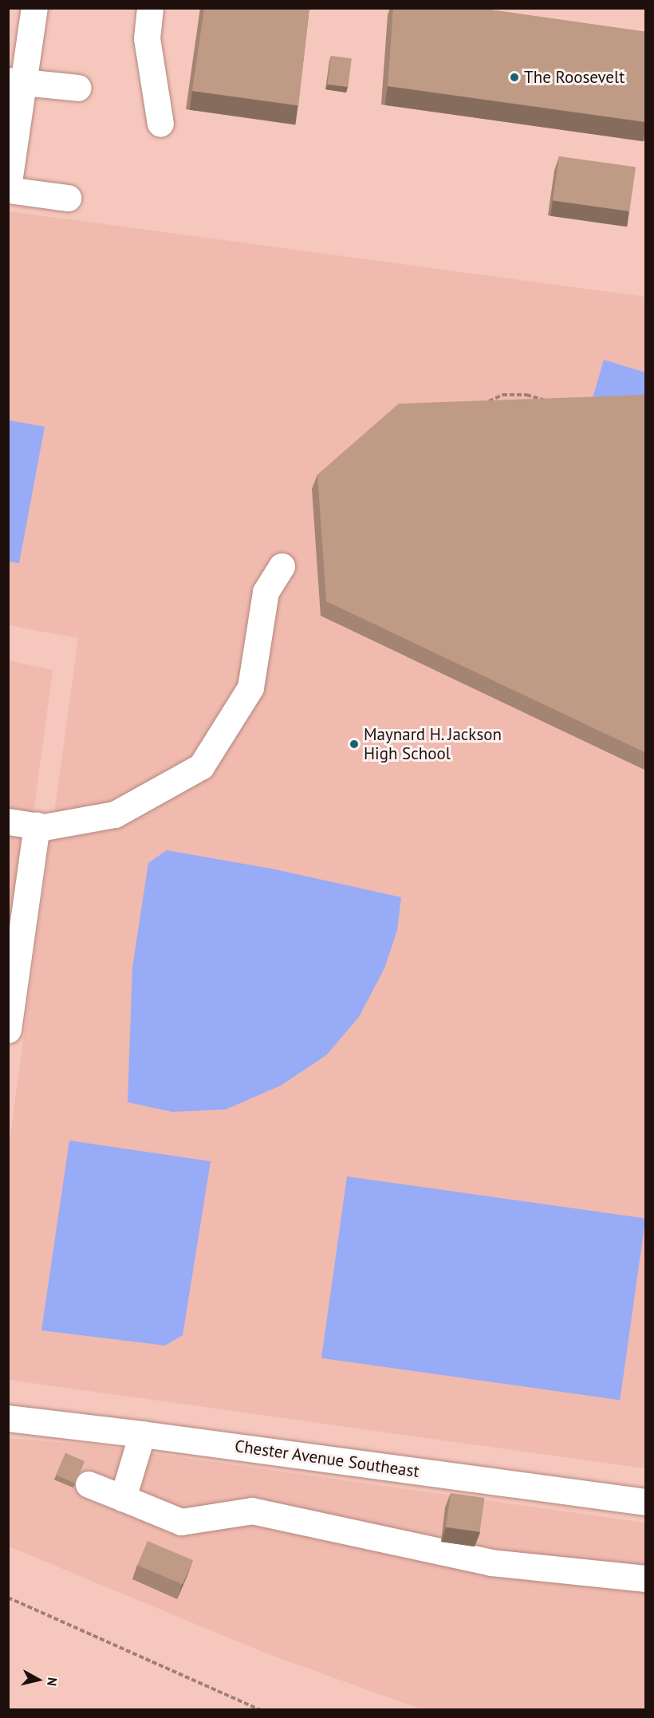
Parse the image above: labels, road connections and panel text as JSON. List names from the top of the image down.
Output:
{
  "streets": {
    "street": ["Chester Avenue Southeast"]
  },
  "places": ["The Roosevelt", "Maynard H. Jackson High School"],
  "north": "right"
}
